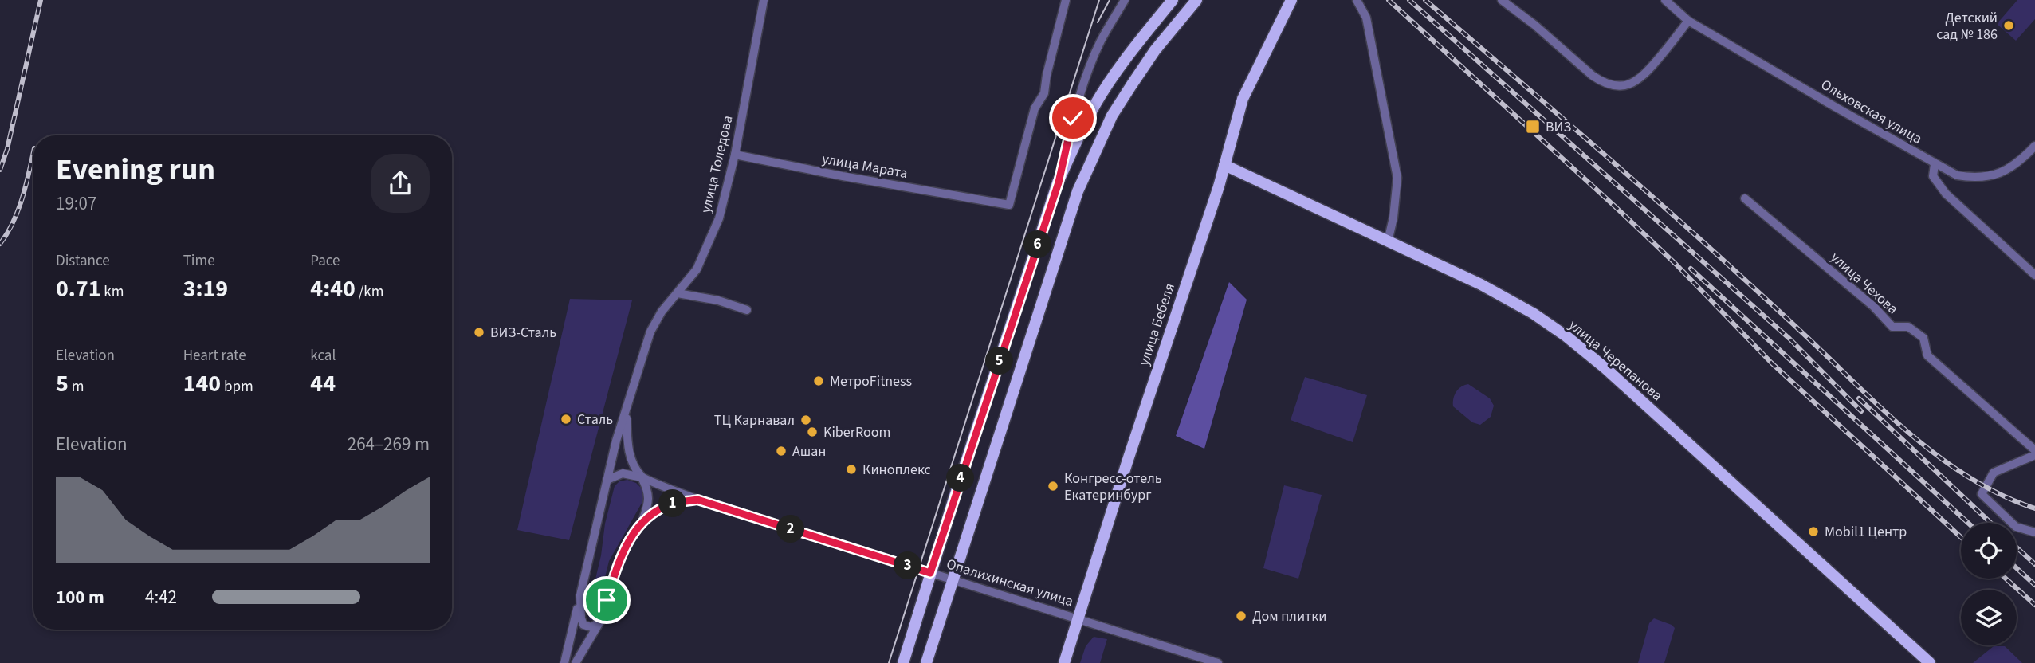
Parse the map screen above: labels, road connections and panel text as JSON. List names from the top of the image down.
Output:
{
  "streets": {
    "main road": ["улица Бебеля", "улица Черепанова"],
    "street": [
      "Ольховская улица",
      "улица Толедова",
      "улица Марата",
      "улица Чехова",
      "Опалихинская улица"
    ]
  },
  "crossings": [
    ["улица Толедова", "улица Марата"],
    ["улица Бебеля", "улица Черепанова"],
    ["улица Бебеля", "Опалихинская улица"]
  ],
  "places": {
    "other": [
      "Детский сад № 186",
      "ВИЗ-Сталь",
      "МетроFitness",
      "Сталь",
      "ТЦ Карнавал",
      "KiberRoom",
      "Ашан",
      "Киноплекс",
      "Конгресс-отель Екатеринбург",
      "Mobil1 Центр",
      "Дом плитки"
    ],
    "transit": ["ВИЗ"]
  },
  "page": {
    "heading": ["Evening run", "19:07"],
    "pins": [
      "6",
      "5",
      "4",
      "1",
      "2",
      "3"
    ],
    "stats": [
      ["Distance", "0.71 km"],
      ["Time", "3:19"],
      ["Pace", "4:40 /km"],
      ["Elevation", "5 m"],
      ["Heart rate", "140 bpm"],
      ["kcal", "44"]
    ],
    "chart": ["Elevation", "264–269 m"],
    "list": [
      {
        "name": "100 m",
        "note": "4:42"
      }
    ]
  }
}
